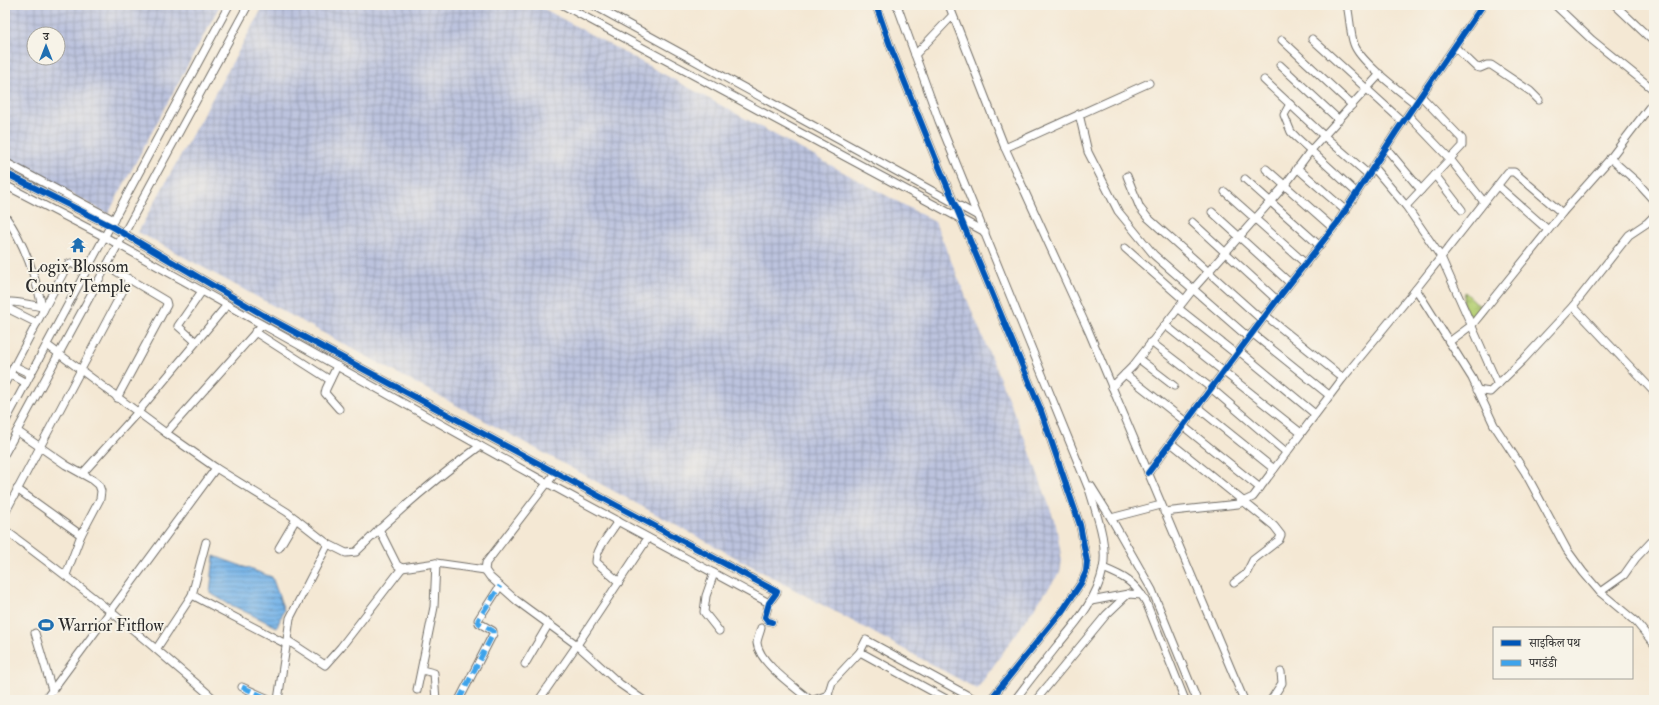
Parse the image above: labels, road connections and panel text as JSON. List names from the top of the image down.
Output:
{
  "places": {
    "temple": ["Logix Blossom County Temple"],
    "sports": ["Warrior Fitflow"]
  },
  "legend": ["साइकिल पथ", "पगडंडी"],
  "north": "top"
}
